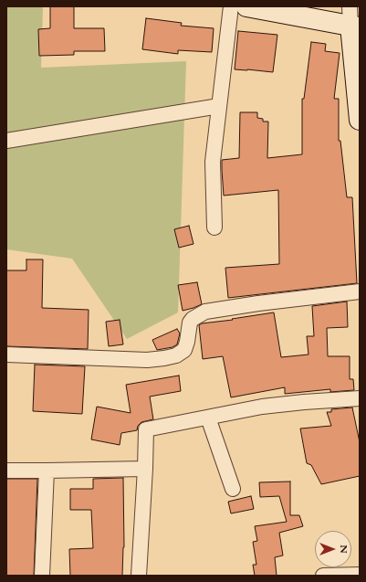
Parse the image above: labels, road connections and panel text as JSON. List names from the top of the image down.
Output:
{
  "north": "right"
}
